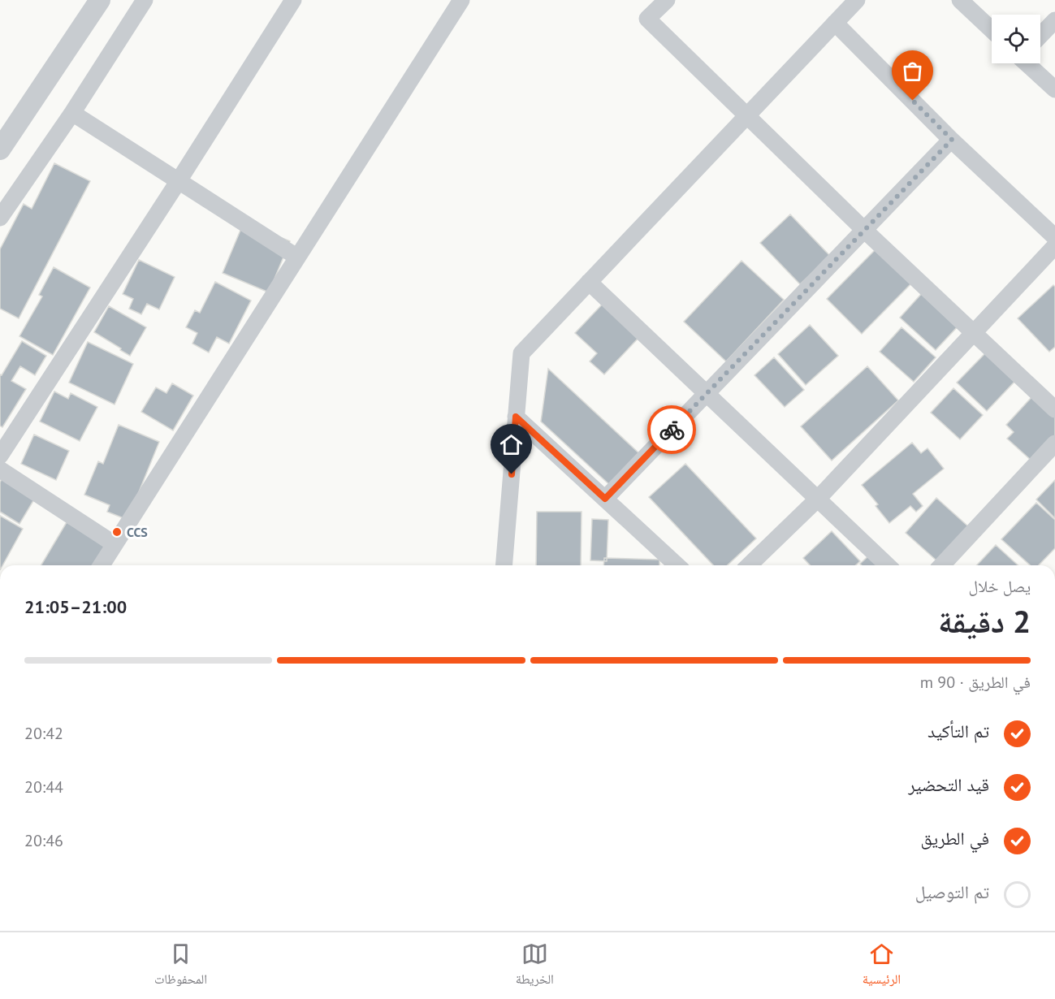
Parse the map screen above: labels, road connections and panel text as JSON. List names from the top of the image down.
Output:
{
  "places": ["CCS"],
  "page": {
    "heading": ["2 دقيقة", "يصل خلال", "21:00–21:05"],
    "bar": "في الطريق · 90 m",
    "list": [
      ["تم التأكيد", "20:42"],
      ["قيد التحضير", "20:44"],
      ["في الطريق", "20:46"],
      "تم التوصيل"
    ],
    "tabs": ["الرئيسية", "الخريطة", "المحفوظات"]
  }
}
